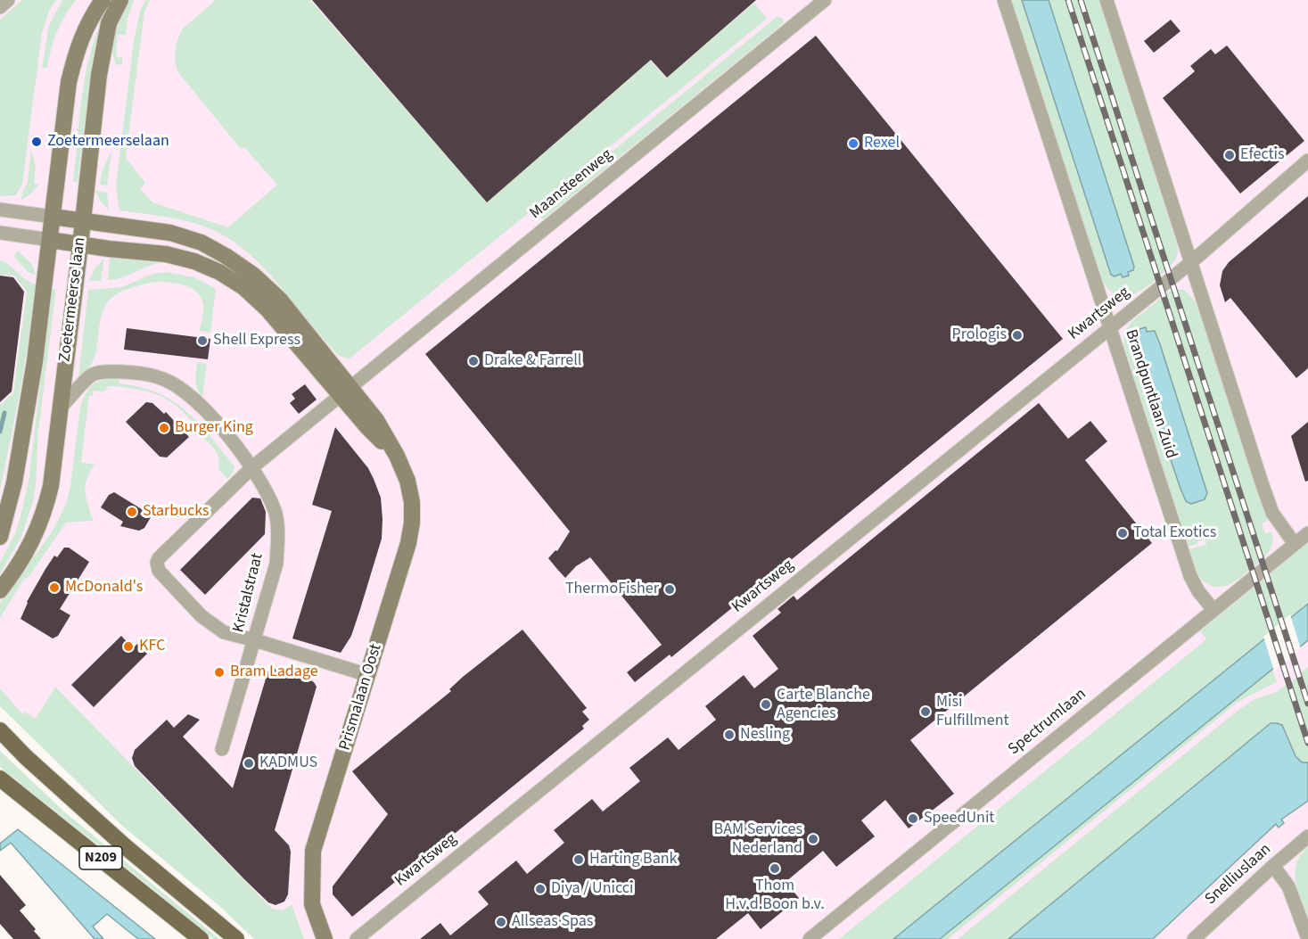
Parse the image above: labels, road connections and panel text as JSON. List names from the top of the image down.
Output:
{
  "streets": {
    "main road": ["N209"],
    "street": [
      "Maansteenweg",
      "Zoetermeerse laan",
      "Kwartsweg",
      "Brandpuntlaan Zuid",
      "Kristalstraat",
      "Prismalaan Oost",
      "Spectrumlaan",
      "Snelliuslaan"
    ]
  },
  "crossings": [
    ["Maansteenweg", "Kristalstraat"],
    ["Maansteenweg", "Prismalaan Oost"],
    ["Zoetermeerse laan", "Kristalstraat"],
    ["Zoetermeerse laan", "Prismalaan Oost"],
    ["Kwartsweg", "Brandpuntlaan Zuid"],
    ["Brandpuntlaan Zuid", "Spectrumlaan"]
  ],
  "places": [
    "Zoetermeerselaan",
    "Rexel",
    "Efectis",
    "Prologis",
    "Shell Express",
    "Drake & Farrell",
    "Burger King",
    "Starbucks",
    "Total Exotics",
    "McDonald's",
    "ThermoFisher",
    "KFC",
    "Bram Ladage",
    "Carte Blanche Agencies",
    "Misi Fulfillment",
    "Nesling",
    "KADMUS",
    "SpeedUnit",
    "BAM Services Nederland",
    "Harting Bank",
    "Thom H.v.d.Boon b.v.",
    "Diya / Unicci",
    "Allseas Spas"
  ]
}
